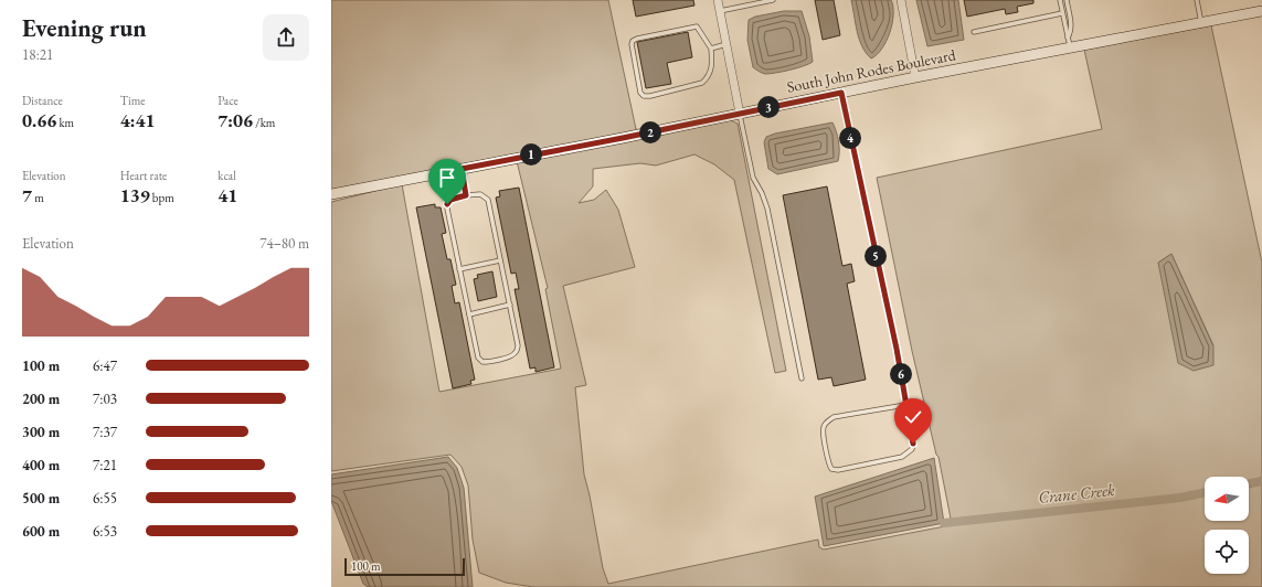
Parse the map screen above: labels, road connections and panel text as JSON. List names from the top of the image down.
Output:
{
  "streets": {
    "main road": ["South John Rodes Boulevard"]
  },
  "water": ["Crane Creek"],
  "scale_bar": "100 m",
  "north": "left",
  "page": {
    "heading": ["Evening run", "18:21"],
    "stats": [
      ["Distance", "0.66 km"],
      ["Time", "4:41"],
      ["Pace", "7:06 /km"],
      ["Elevation", "7 m"],
      ["Heart rate", "139 bpm"],
      ["kcal", "41"]
    ],
    "pins": [
      "3",
      "2",
      "4",
      "1",
      "5",
      "6"
    ],
    "chart": ["Elevation", "74–80 m"],
    "list": [
      {
        "name": "100 m",
        "note": "6:47"
      },
      {
        "name": "200 m",
        "note": "7:03"
      },
      {
        "name": "300 m",
        "note": "7:37"
      },
      {
        "name": "400 m",
        "note": "7:21"
      },
      {
        "name": "500 m",
        "note": "6:55"
      },
      {
        "name": "600 m",
        "note": "6:53"
      }
    ],
    "scale": "100 m"
  }
}
